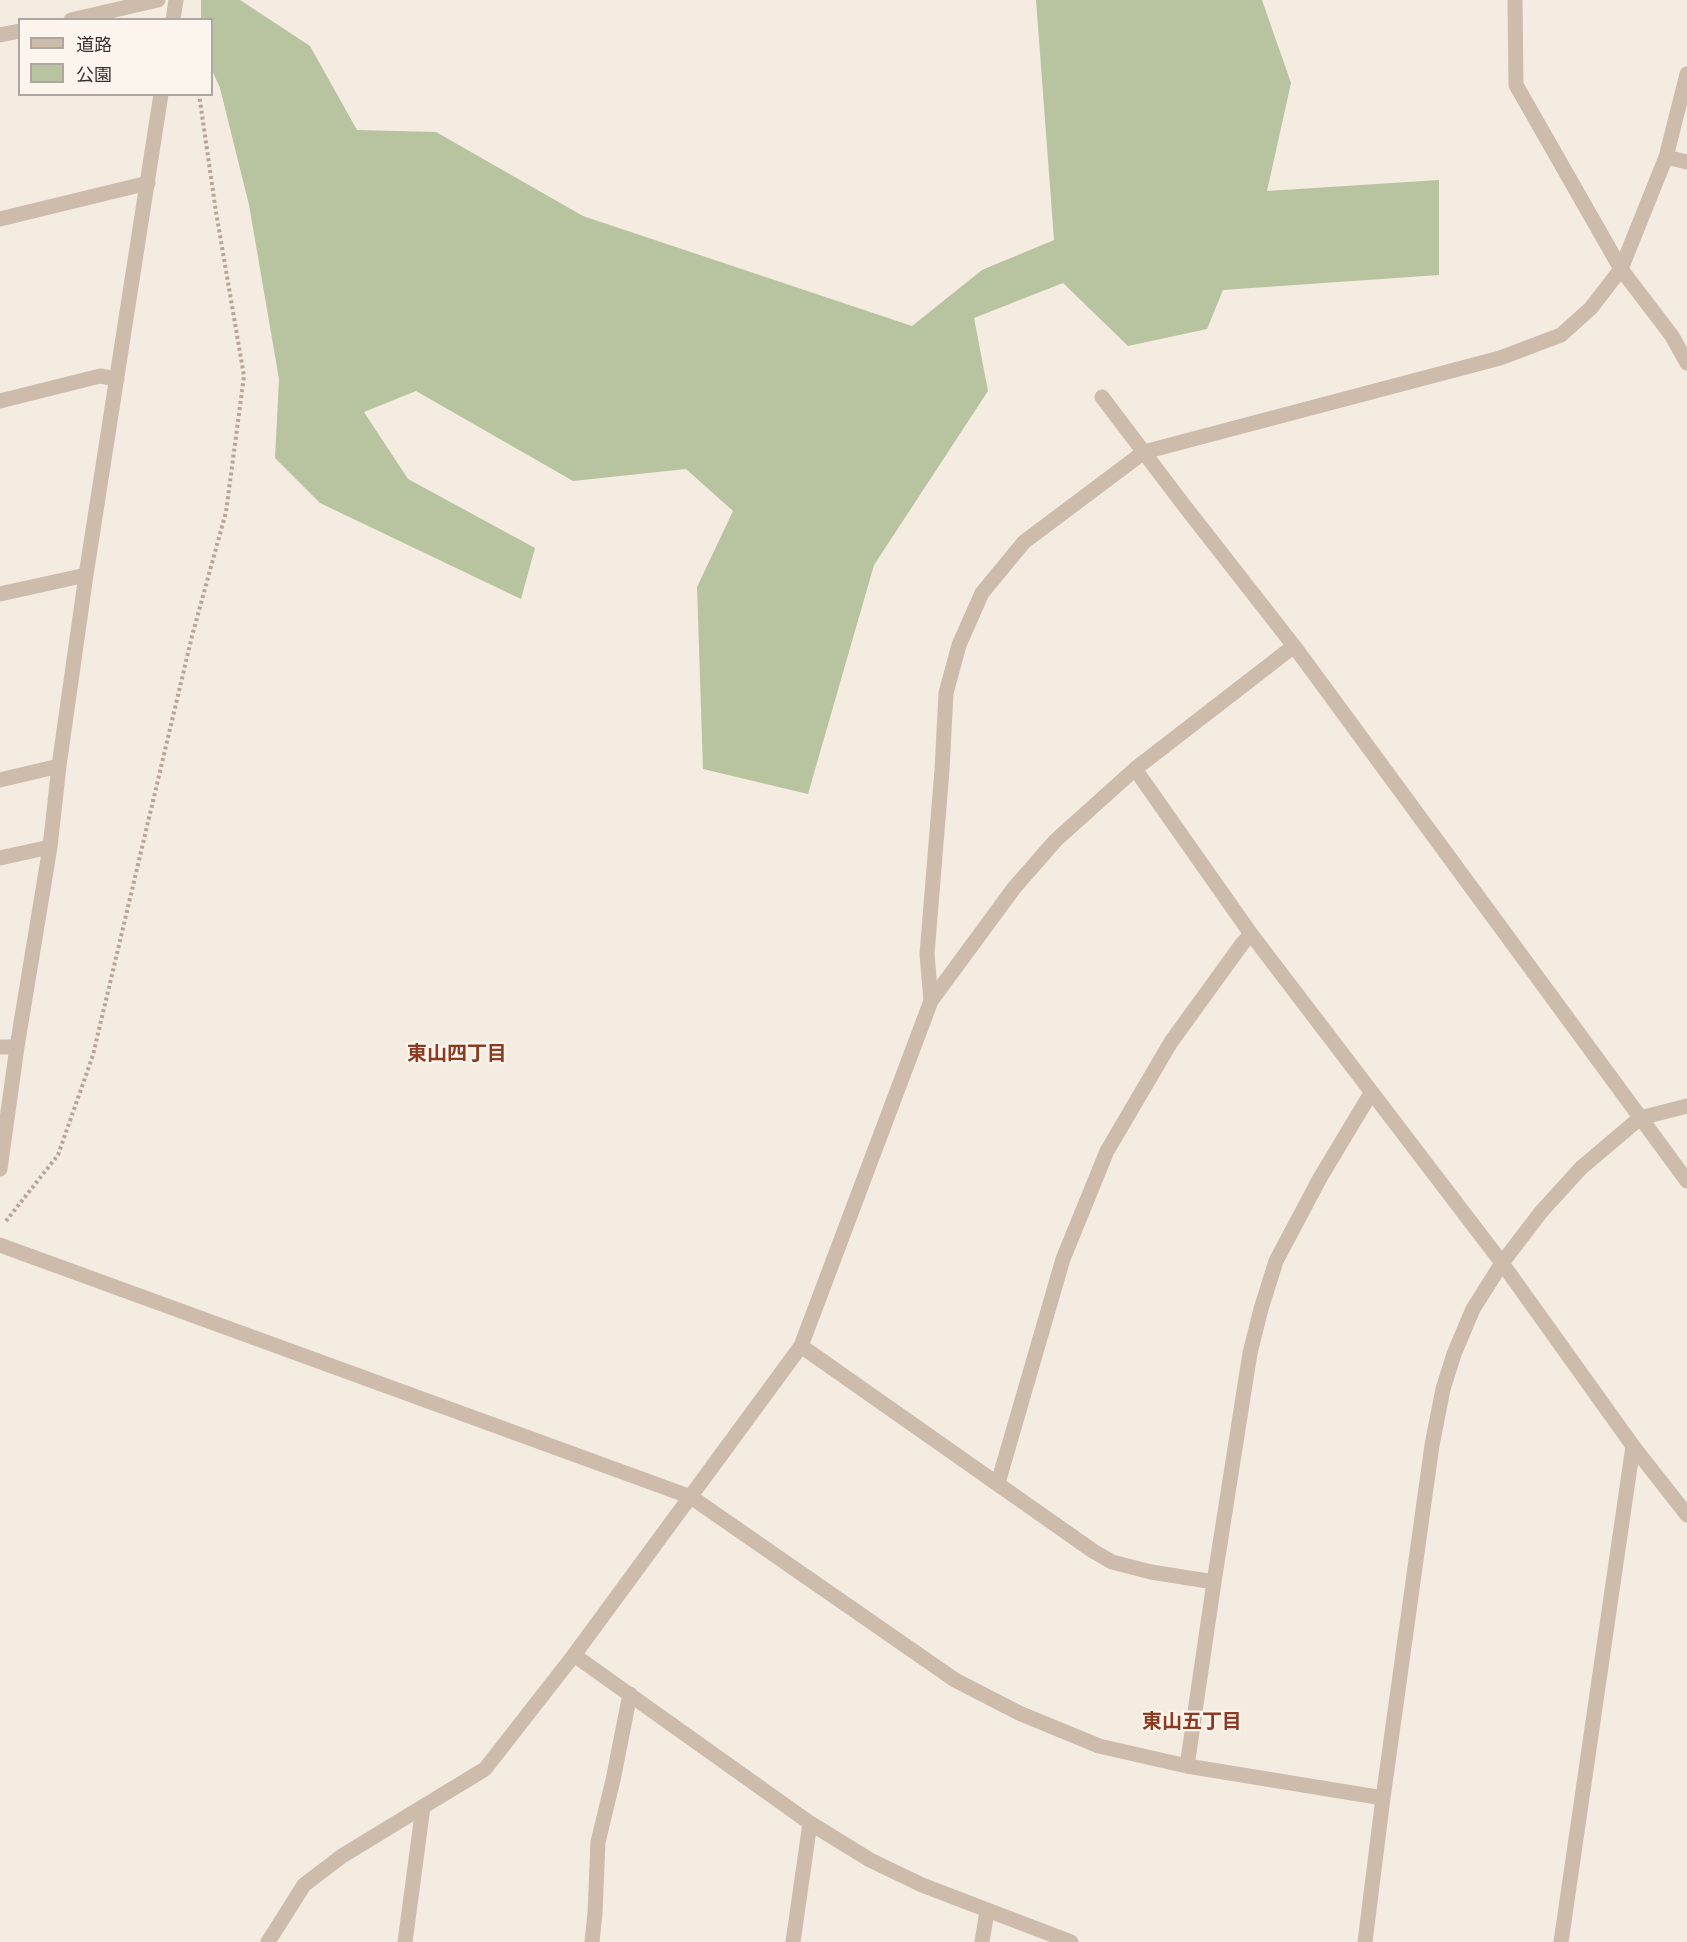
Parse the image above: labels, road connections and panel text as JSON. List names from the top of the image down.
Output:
{
  "districts": ["東山四丁目", "東山五丁目"],
  "legend": ["道路", "公園"]
}
